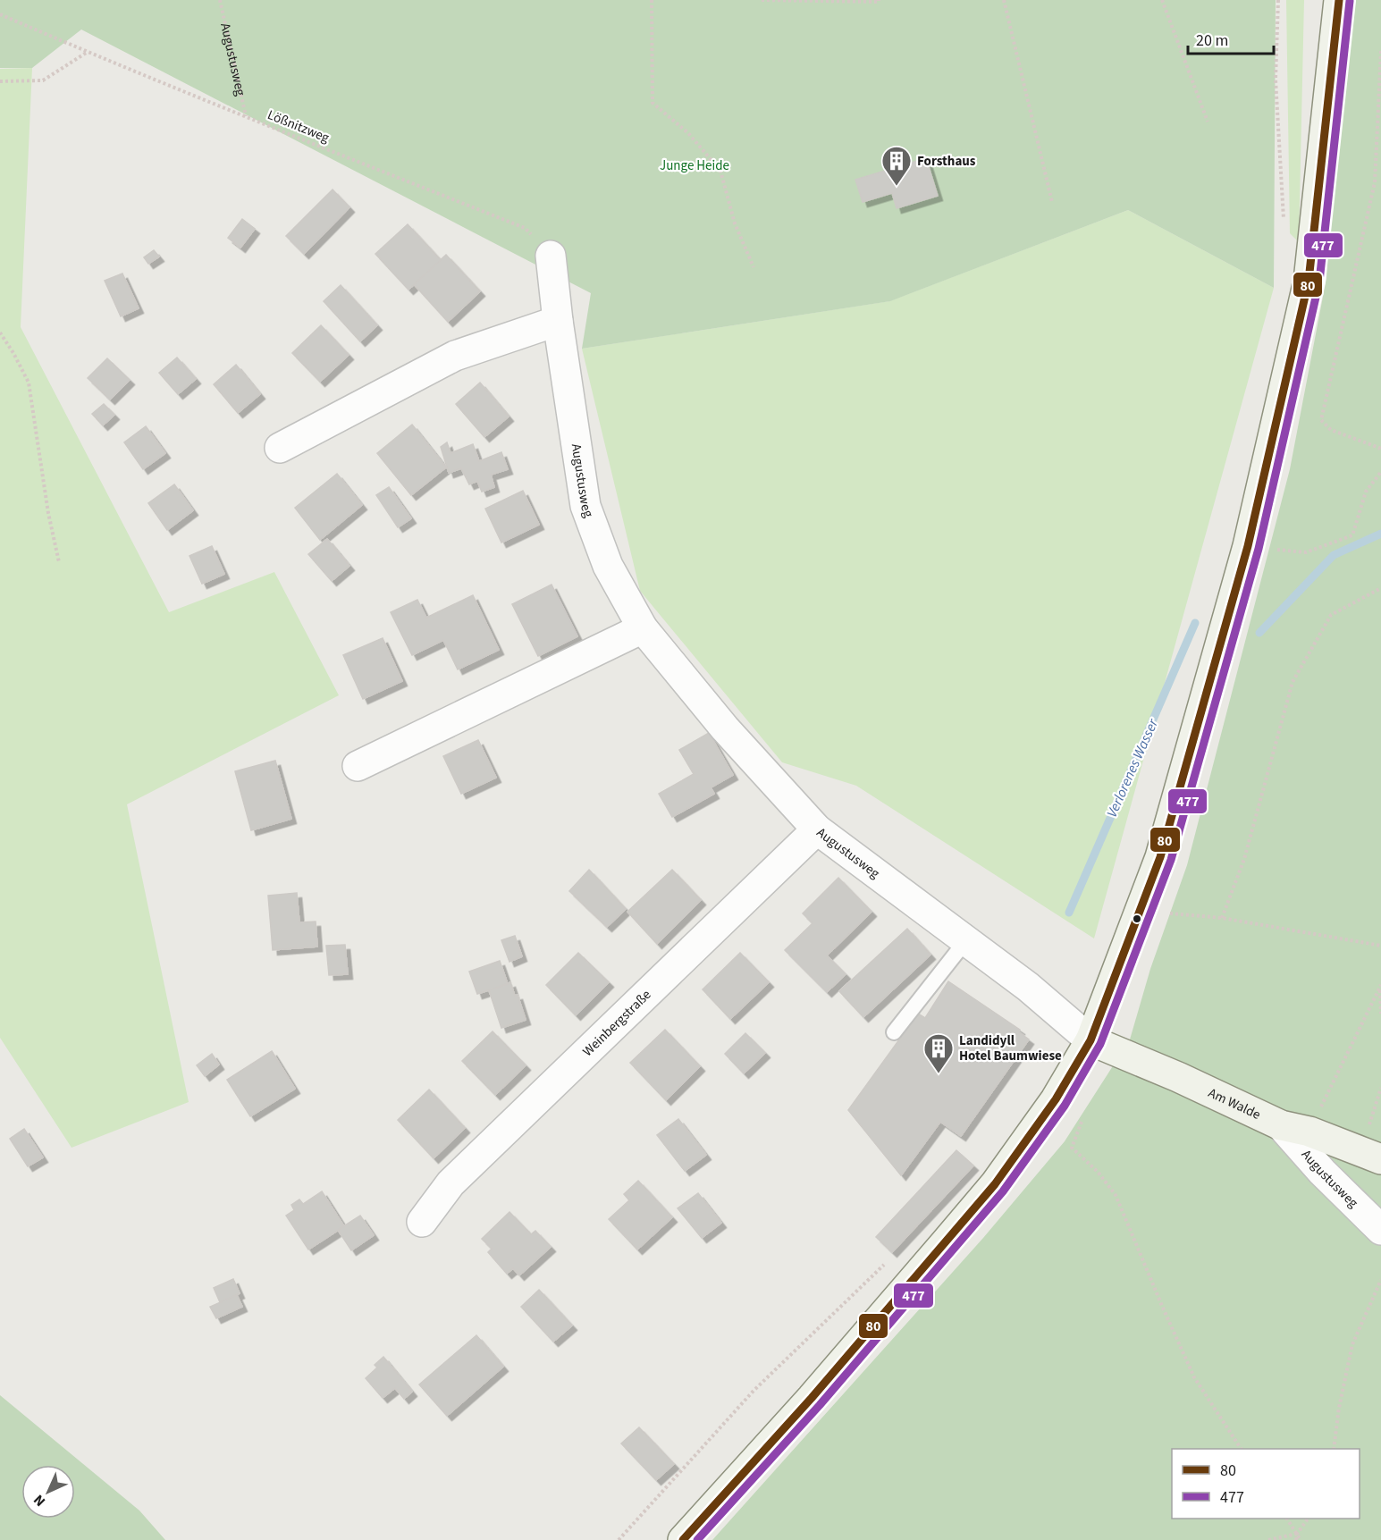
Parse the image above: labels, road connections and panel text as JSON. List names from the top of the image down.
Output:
{
  "streets": {
    "main road": ["Am Walde"],
    "street": ["Augustusweg", "Weinbergstraße"],
    "path": ["Lößnitzweg"]
  },
  "crossings": [
    ["Augustusweg", "Lößnitzweg"],
    ["Augustusweg", "Weinbergstraße"],
    ["Augustusweg", "Am Walde"]
  ],
  "water": ["Verlorenes Wasser"],
  "parks": ["Junge Heide"],
  "places": {
    "building": ["Forsthaus", "Landidyll Hotel Baumwiese"]
  },
  "lines": ["transit line 80", "transit line 477"],
  "legend": ["80", "477"],
  "scale_bar": "20 m",
  "north": "bottom left"
}
